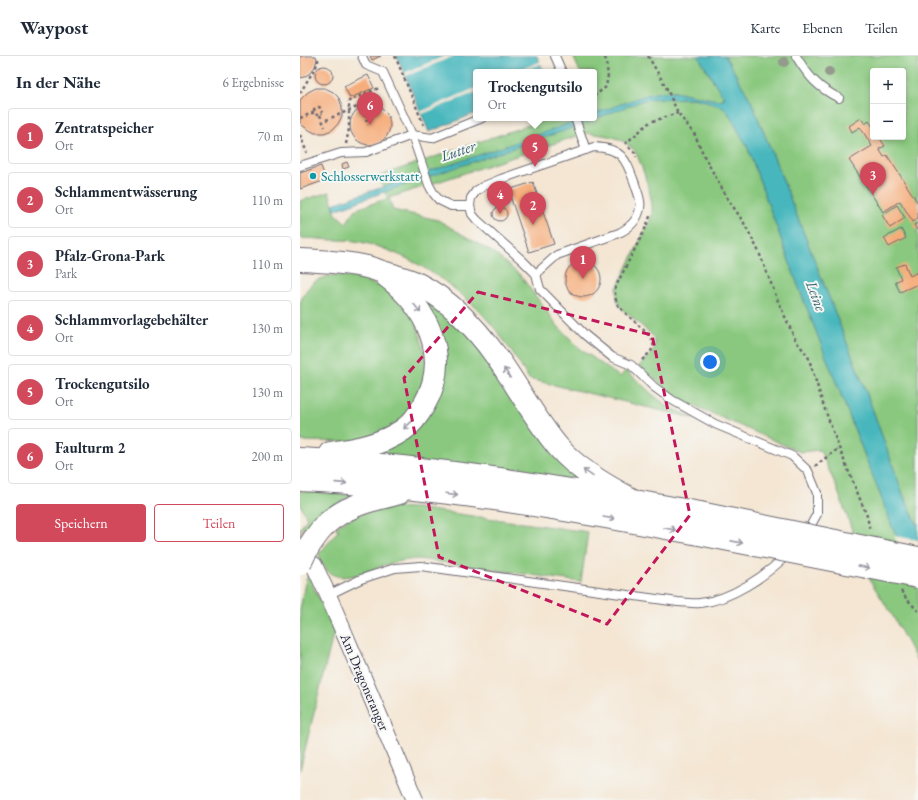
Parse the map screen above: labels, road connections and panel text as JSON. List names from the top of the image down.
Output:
{
  "streets": {
    "street": ["Am Dragoneranger"]
  },
  "water": ["Lutter", "Leine"],
  "places": ["Schlosserwerkstatt"],
  "page": {
    "header": "Waypost",
    "nav": ["Karte", "Ebenen", "Teilen"],
    "heading": ["In der Nähe", "6 Ergebnisse"],
    "map_buttons": ["+", "−"],
    "popup": ["Trockengutsilo", "Ort"],
    "pins": [
      "6",
      "5",
      "3",
      "4",
      "2",
      "1"
    ],
    "list": [
      {
        "mark": "1",
        "name": "Zentratspeicher",
        "note": "Ort",
        "value": "70 m"
      },
      {
        "mark": "2",
        "name": "Schlammentwässerung",
        "note": "Ort",
        "value": "110 m"
      },
      {
        "mark": "3",
        "name": "Pfalz-Grona-Park",
        "note": "Park",
        "value": "110 m"
      },
      {
        "mark": "4",
        "name": "Schlammvorlagebehälter",
        "note": "Ort",
        "value": "130 m"
      },
      {
        "mark": "5",
        "name": "Trockengutsilo",
        "note": "Ort",
        "value": "130 m"
      },
      {
        "mark": "6",
        "name": "Faulturm 2",
        "note": "Ort",
        "value": "200 m"
      }
    ],
    "buttons": ["Speichern", "Teilen"]
  }
}
